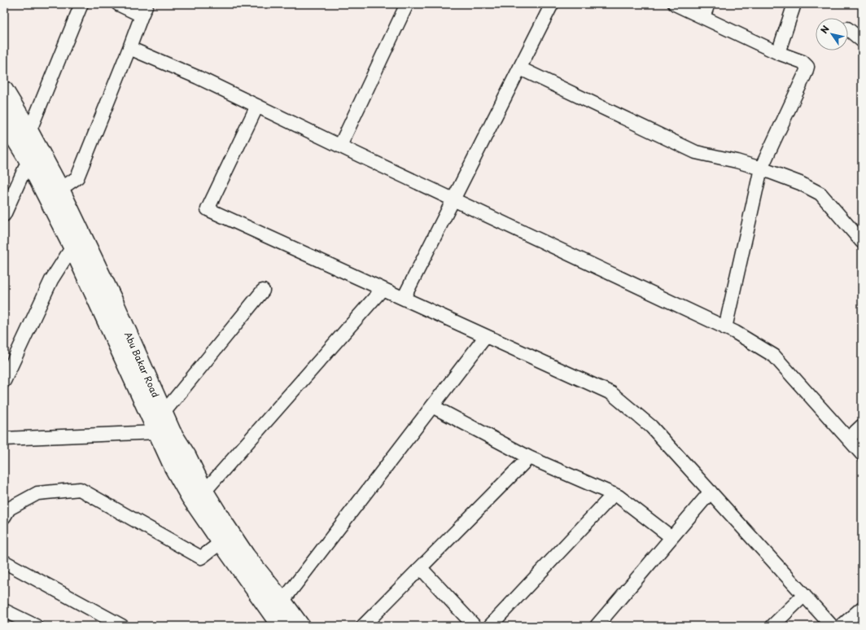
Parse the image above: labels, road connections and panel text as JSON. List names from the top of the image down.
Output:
{
  "streets": {
    "main road": ["Abu Bakar Road"]
  },
  "north": "top left"
}
